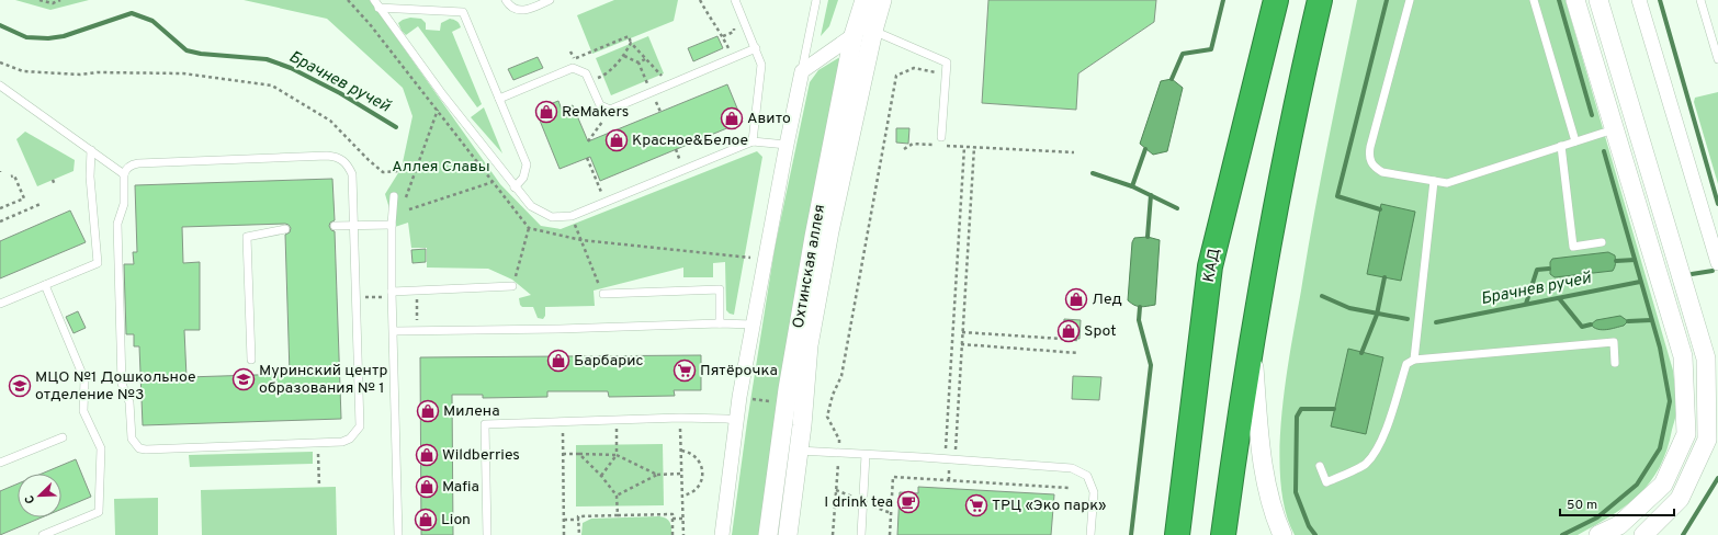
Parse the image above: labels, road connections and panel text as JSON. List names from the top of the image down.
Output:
{
  "streets": {
    "highway": ["КАД"],
    "street": ["Охтинская аллея"]
  },
  "water": ["Брачнев ручей"],
  "parks": ["Аллея Славы"],
  "places": {
    "shop": [
      "ReMakers",
      "Авито",
      "Красное&Белое",
      "Лед",
      "Spot",
      "Барбарис",
      "Милена",
      "Wildberries",
      "Mafia",
      "Lion"
    ],
    "supermarket": ["Пятёрочка", "ТРЦ «Эко парк»"],
    "school or university": ["Муринский центр образования № 1", "МЦО №1 Дошкольное отделение №3"],
    "cafe": ["I drink tea"]
  },
  "scale_bar": "50 m",
  "north": "bottom left"
}
